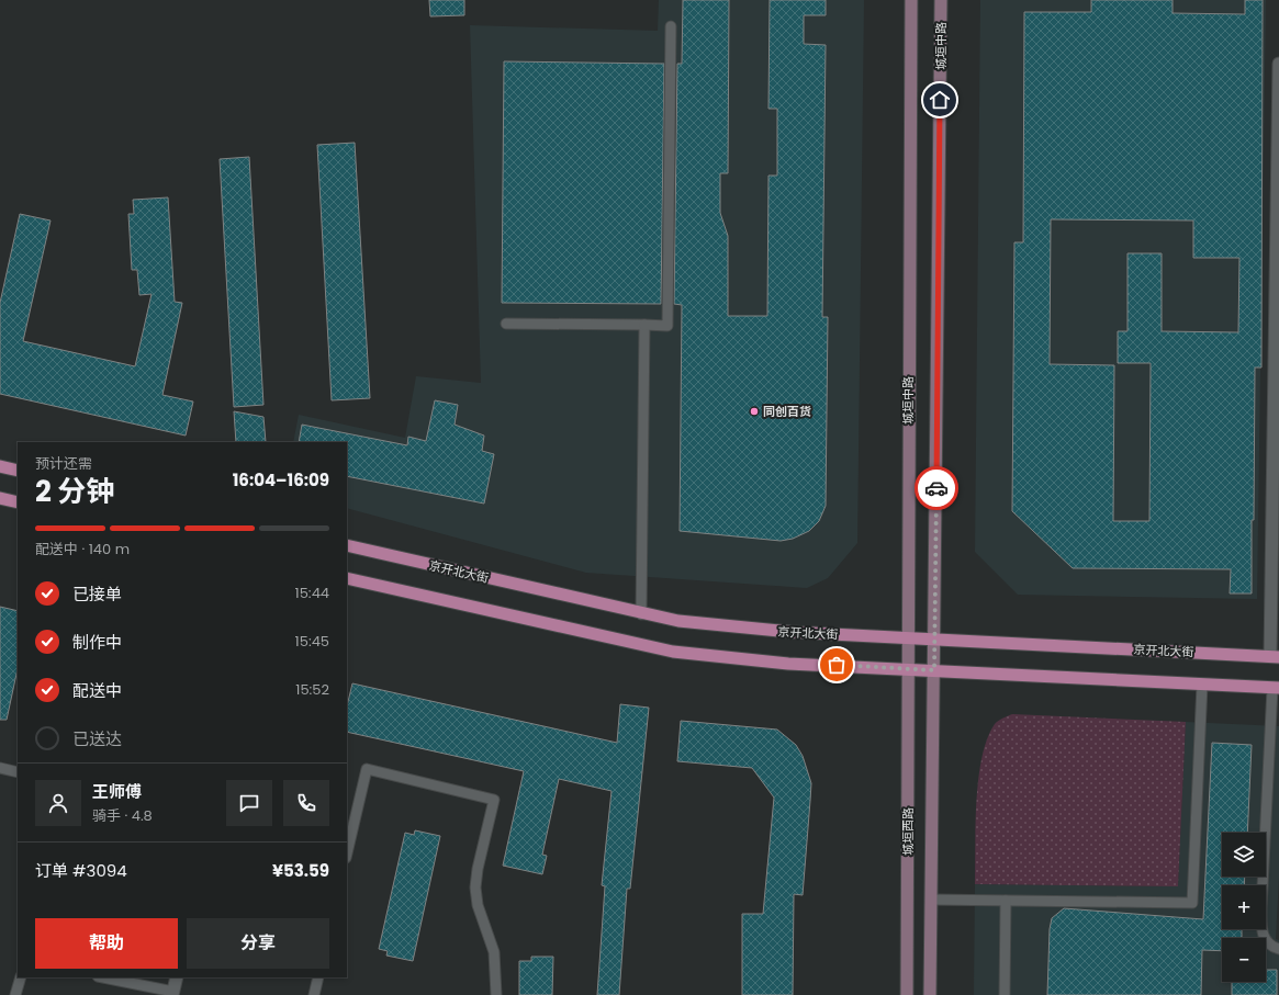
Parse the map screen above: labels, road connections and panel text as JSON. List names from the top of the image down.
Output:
{
  "streets": {
    "main road": ["城垣中路", "京开北大街", "城垣西路"]
  },
  "crossings": [
    ["城垣中路", "京开北大街"],
    ["城垣中路", "城垣西路"]
  ],
  "places": ["同创百货"],
  "page": {
    "heading": ["2 分钟", "预计还需", "16:04–16:09"],
    "panel": [
      "王师傅",
      "骑手 · 4.8",
      "订单 #3094",
      "¥53.59"
    ],
    "bar": "配送中 · 140 m",
    "list": [
      ["已接单", "15:44"],
      ["制作中", "15:45"],
      ["配送中", "15:52"],
      "已送达"
    ],
    "map_buttons": ["+", "−"],
    "buttons": ["帮助", "分享"]
  }
}
